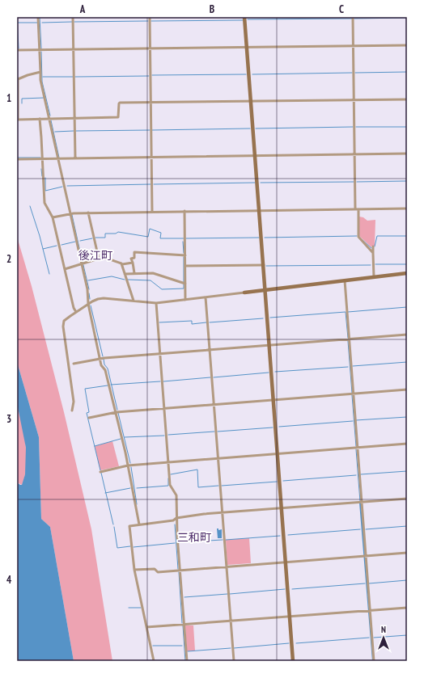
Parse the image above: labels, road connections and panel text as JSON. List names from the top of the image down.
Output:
{
  "districts": ["後江町", "三和町"],
  "north": "top",
  "grid": {
    "columns": ["A", "B", "C"],
    "rows": [
      "1",
      "2",
      "3",
      "4"
    ]
  }
}
